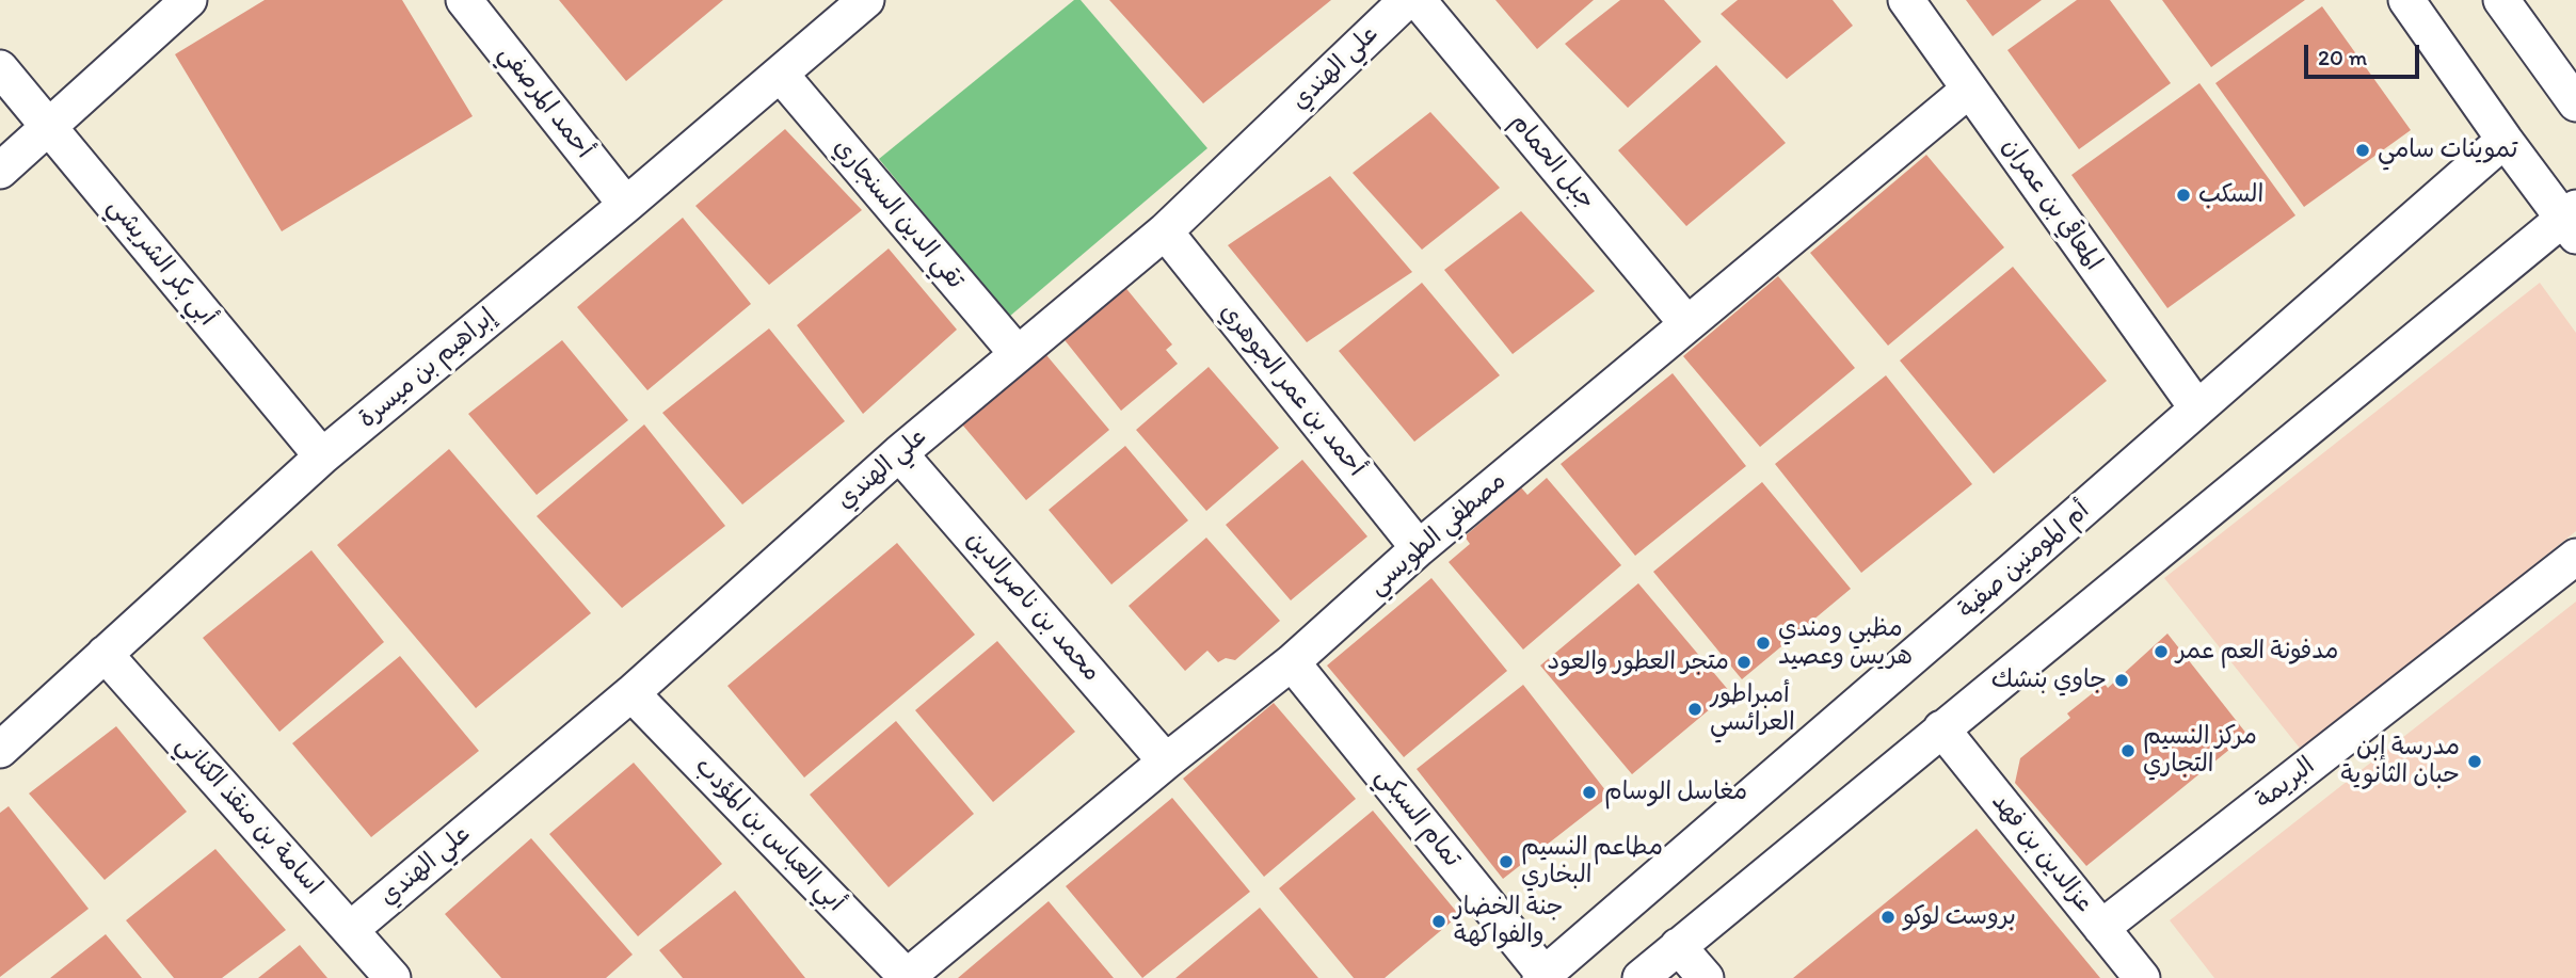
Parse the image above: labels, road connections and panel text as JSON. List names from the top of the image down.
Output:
{
  "streets": {
    "street": [
      "علي الهندي",
      "أحمد المرصفي",
      "جبل الحمام",
      "المعاقي بن عمران",
      "تقي الدين السنجاري",
      "أبي بكر الشريشي",
      "إبراهيم بن ميسرة",
      "أحمد بن عمر الجوهري",
      "مصطفي الطويسي",
      "أم المومنين صفية",
      "محمد بن ناصرالدين",
      "البريمة",
      "اسامة بن منقذ الكناني",
      "تمام السبكي",
      "أبي العباس بن المؤدب",
      "عزالدين بن فهد"
    ]
  },
  "crossings": [
    ["علي الهندي", "تقي الدين السنجاري"],
    ["علي الهندي", "أحمد بن عمر الجوهري"],
    ["علي الهندي", "محمد بن ناصرالدين"],
    ["علي الهندي", "اسامة بن منقذ الكناني"],
    ["علي الهندي", "أبي العباس بن المؤدب"],
    ["أحمد المرصفي", "إبراهيم بن ميسرة"],
    ["جبل الحمام", "مصطفي الطويسي"],
    ["المعاقي بن عمران", "مصطفي الطويسي"],
    ["المعاقي بن عمران", "أم المومنين صفية"],
    ["تقي الدين السنجاري", "إبراهيم بن ميسرة"],
    ["أبي بكر الشريشي", "إبراهيم بن ميسرة"],
    ["إبراهيم بن ميسرة", "اسامة بن منقذ الكناني"],
    ["أحمد بن عمر الجوهري", "مصطفي الطويسي"],
    ["مصطفي الطويسي", "محمد بن ناصرالدين"],
    ["مصطفي الطويسي", "تمام السبكي"],
    ["مصطفي الطويسي", "أبي العباس بن المؤدب"],
    ["أم المومنين صفية", "تمام السبكي"],
    ["البريمة", "عزالدين بن فهد"]
  ],
  "places": [
    "تموينات سامي",
    "السكب",
    "مظبي ومندي هريس وعصيد",
    "مدفونة العم عمر",
    "متجر العطور والعود",
    "جاوي بنشك",
    "أمبراطور العرائسي",
    "مركز النسيم التجاري",
    "مدرسة إبن حبان الثانوية",
    "مغاسل الوسام",
    "مطاعم النسيم البخاري",
    "بروست لوكو",
    "جنة الخضار والفواكهة"
  ],
  "scale_bar": "20 m"
}
